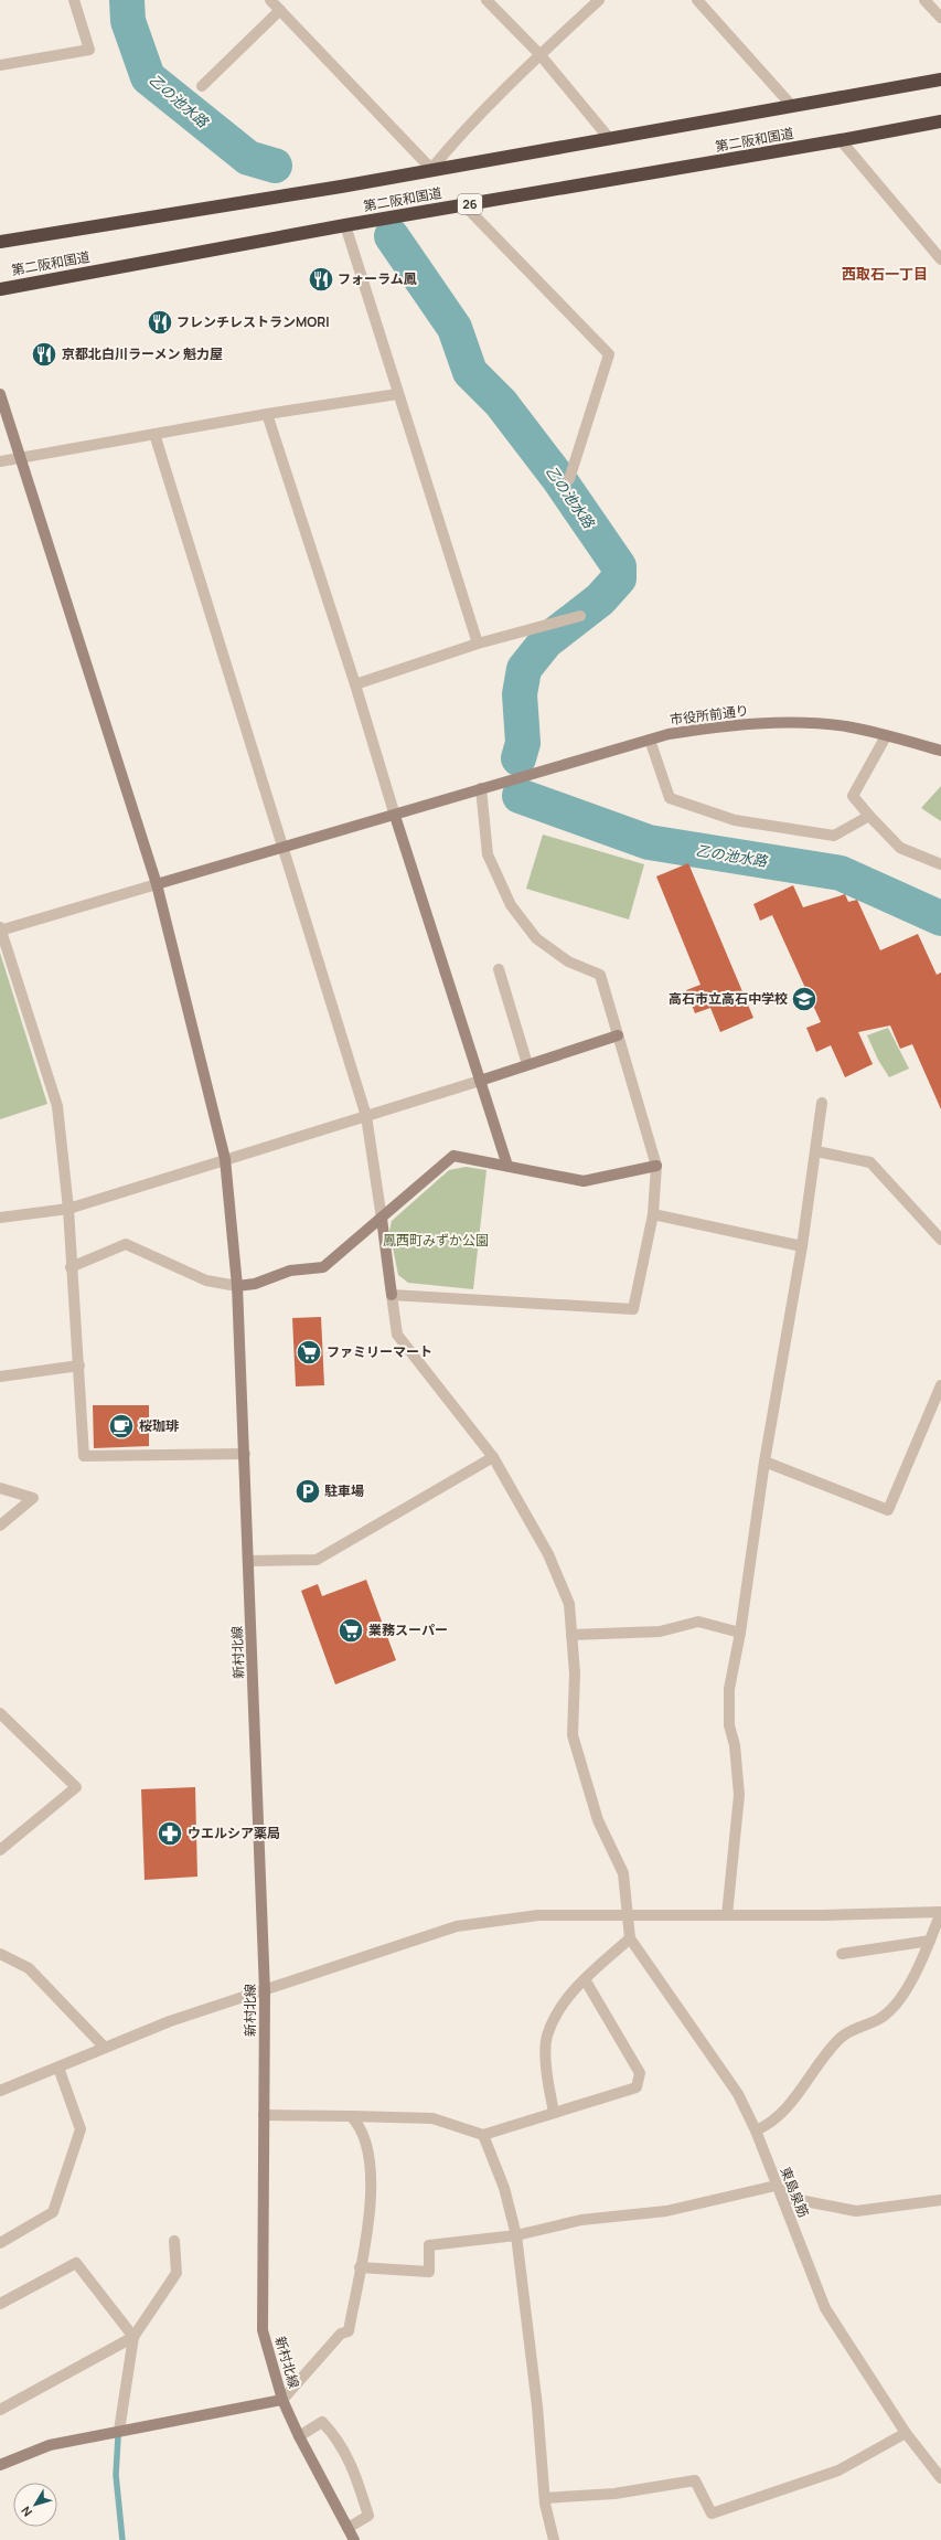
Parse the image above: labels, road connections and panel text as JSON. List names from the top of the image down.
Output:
{
  "streets": {
    "highway": ["第二阪和国道", "26"],
    "street": ["市役所前通り", "新村北線", "東島泉筋"]
  },
  "crossings": [
    ["市役所前通り", "新村北線"]
  ],
  "districts": ["西取石一丁目"],
  "water": ["乙の池水路"],
  "parks": ["鳳西町みずか公園"],
  "places": {
    "restaurant": ["フォーラム鳳", "フレンチレストランMORI", "京都北白川ラーメン 魁力屋"],
    "school or university": ["高石市立高石中学校"],
    "supermarket": ["ファミリーマート", "業務スーパー"],
    "cafe": ["桜珈琲"],
    "parking": ["駐車場"],
    "pharmacy": ["ウエルシア薬局"]
  },
  "north": "bottom left"
}
